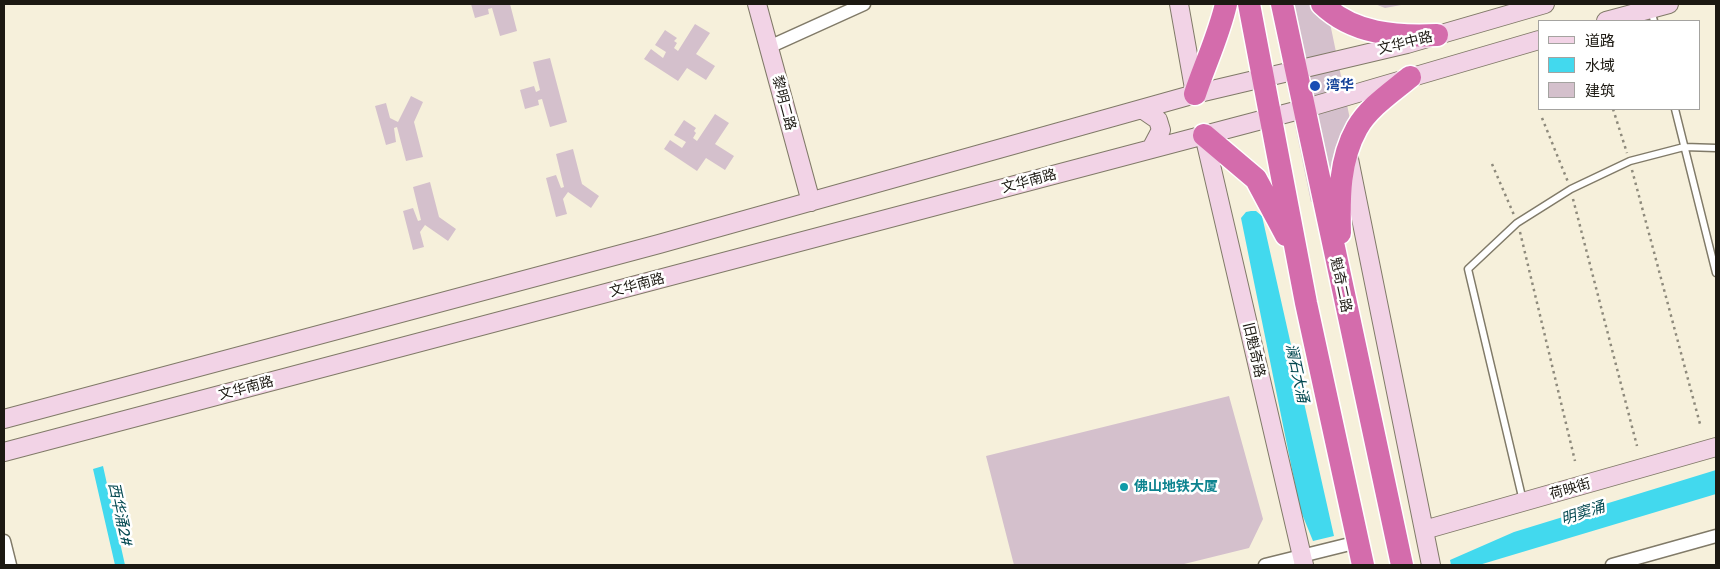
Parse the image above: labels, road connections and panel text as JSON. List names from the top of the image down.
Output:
{
  "streets": {
    "highway": ["魁奇二路"],
    "main road": [
      "文华中路",
      "黎明二路",
      "文华南路",
      "旧魁奇路",
      "荷映街"
    ]
  },
  "crossings": [
    ["文华中路", "魁奇二路"],
    ["文华南路", "旧魁奇路"]
  ],
  "water": ["澜石大涌", "明窦涌", "西华涌2#"],
  "places": ["湾华", "佛山地铁大厦"],
  "legend": ["道路", "水域", "建筑"]
}
